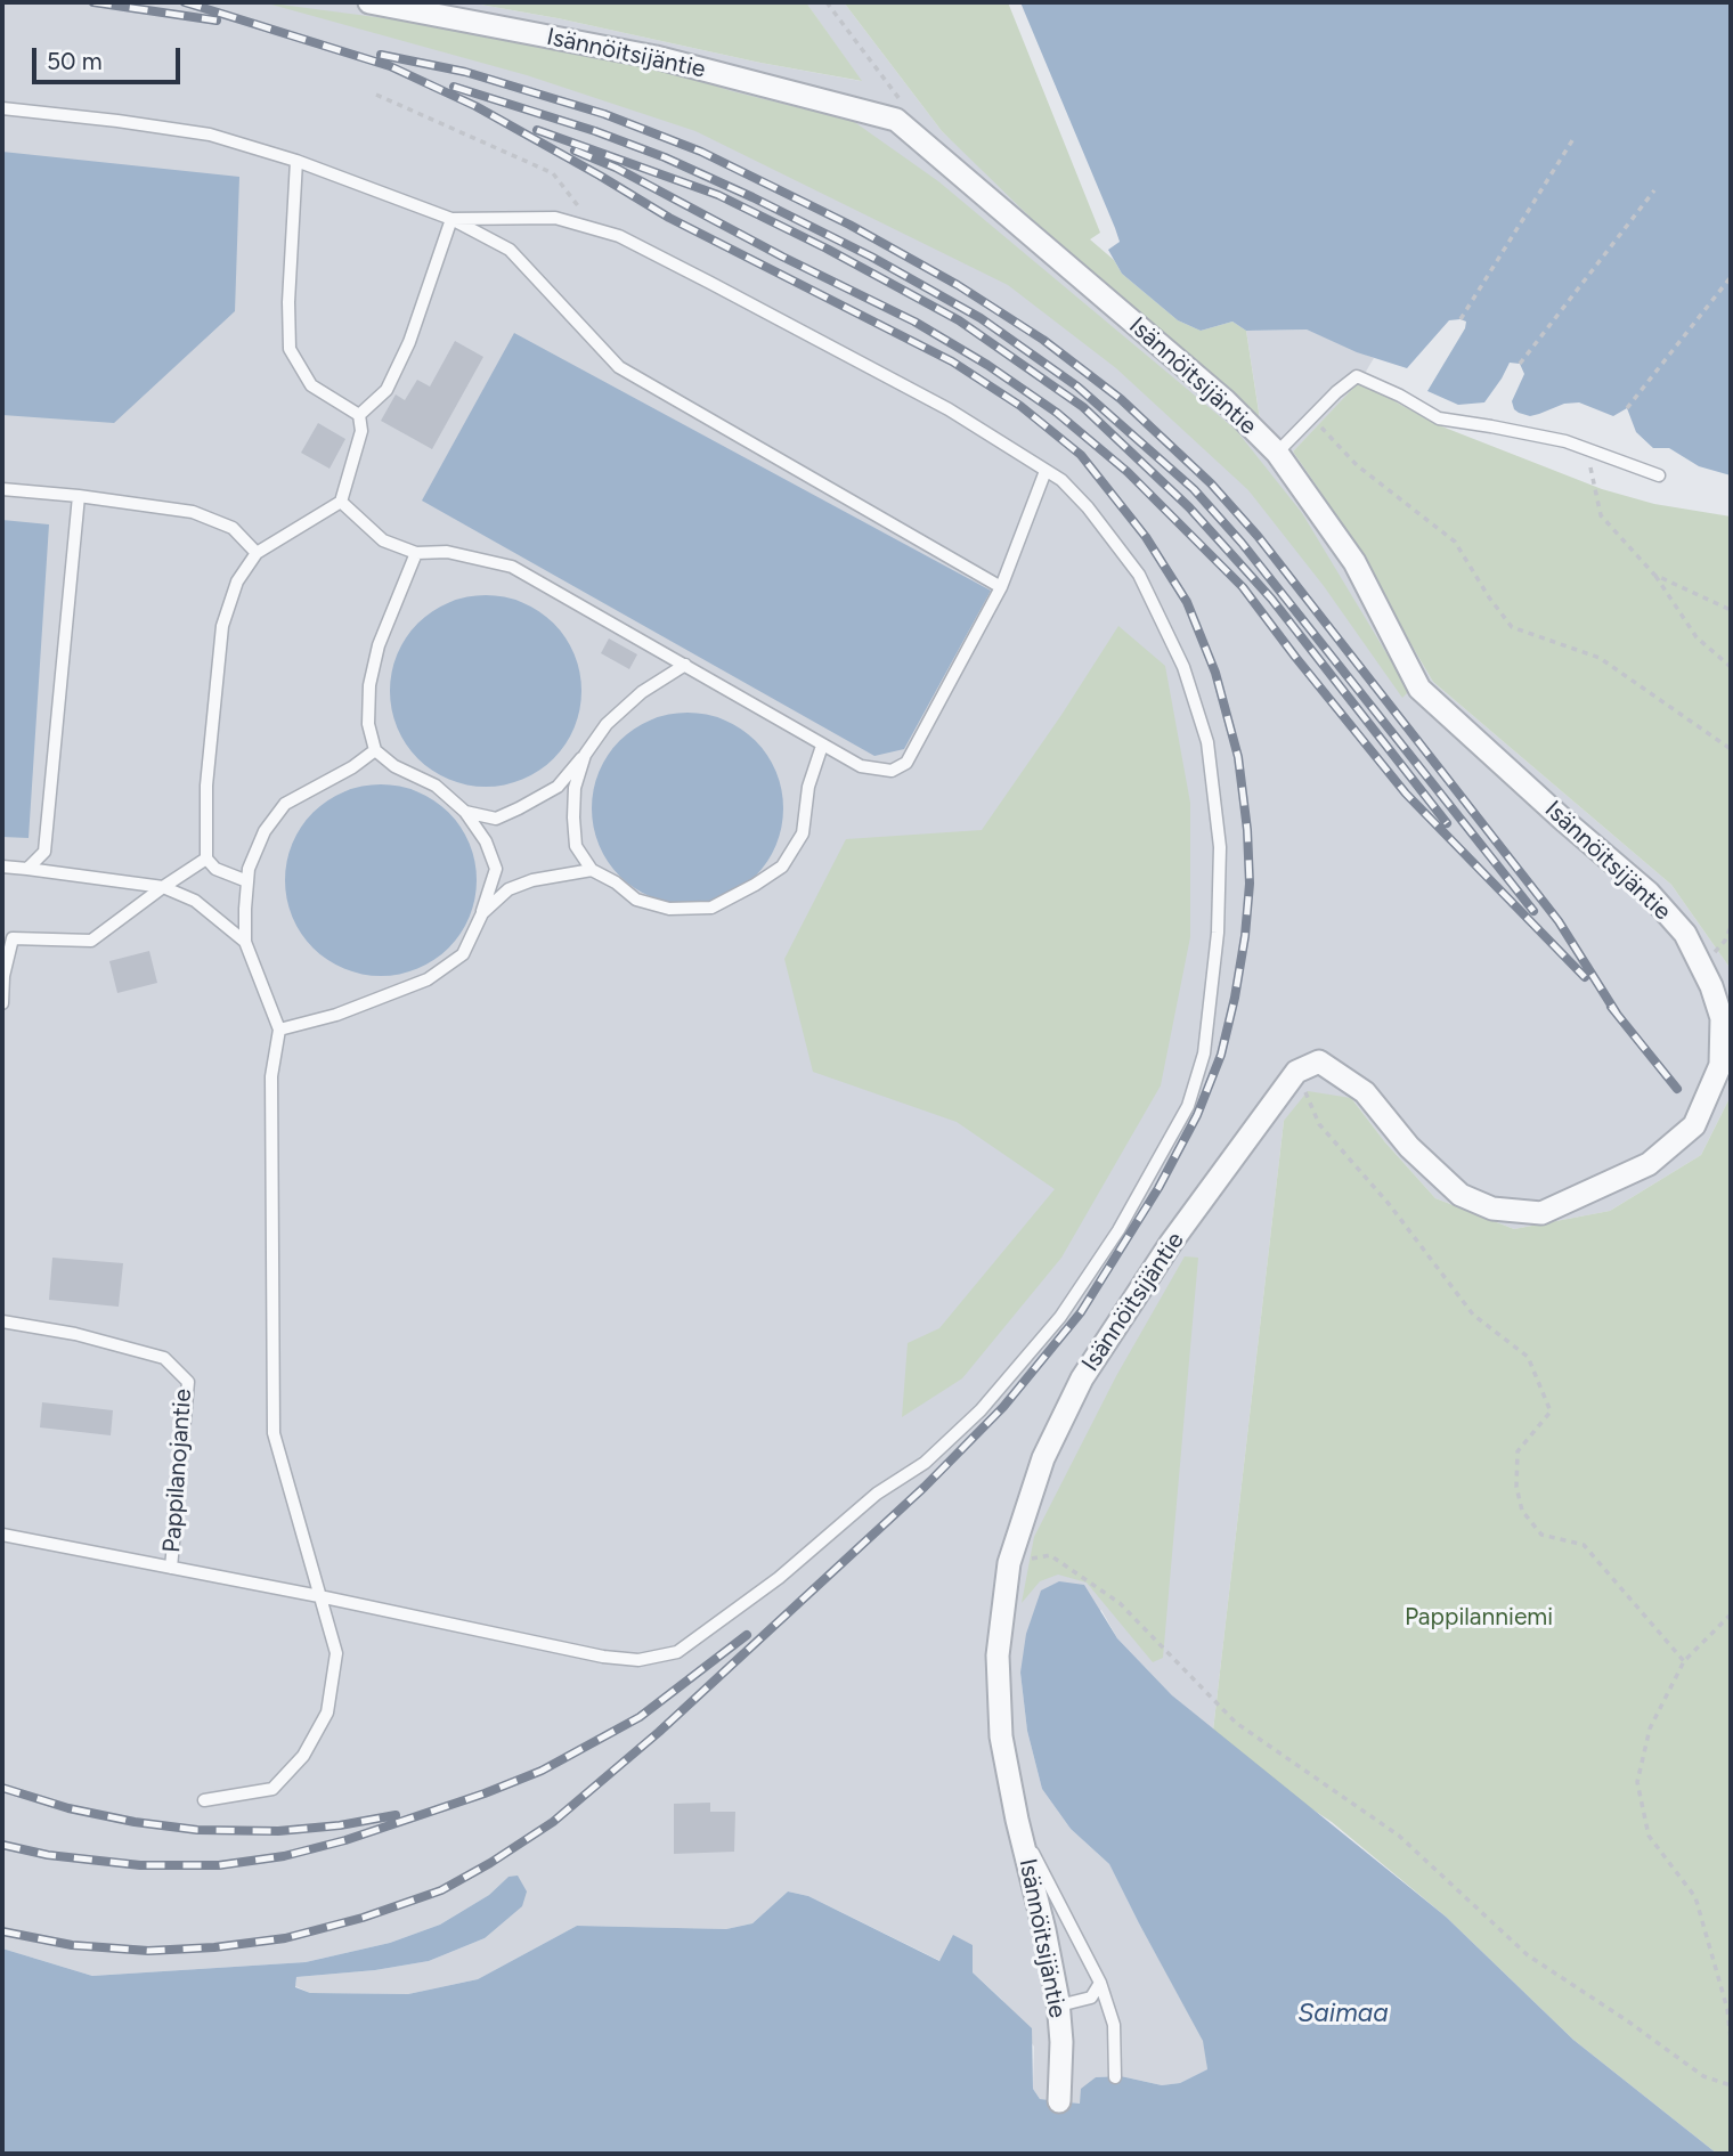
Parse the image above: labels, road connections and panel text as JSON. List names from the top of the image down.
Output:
{
  "streets": {
    "street": ["Isännöitsijäntie"],
    "lane": ["Pappilanojantie"]
  },
  "water": ["Saimaa"],
  "parks": ["Pappilanniemi"],
  "scale_bar": "50 m"
}
